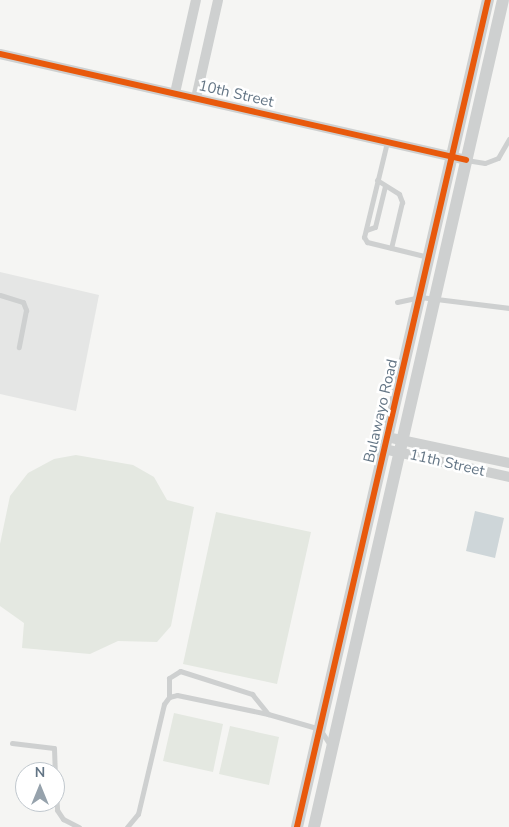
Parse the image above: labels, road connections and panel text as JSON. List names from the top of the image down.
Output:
{
  "streets": {
    "street": ["10th Street", "Bulawayo Road", "11th Street"]
  },
  "crossings": [
    ["10th Street", "Bulawayo Road"],
    ["Bulawayo Road", "11th Street"]
  ],
  "north": "top"
}
